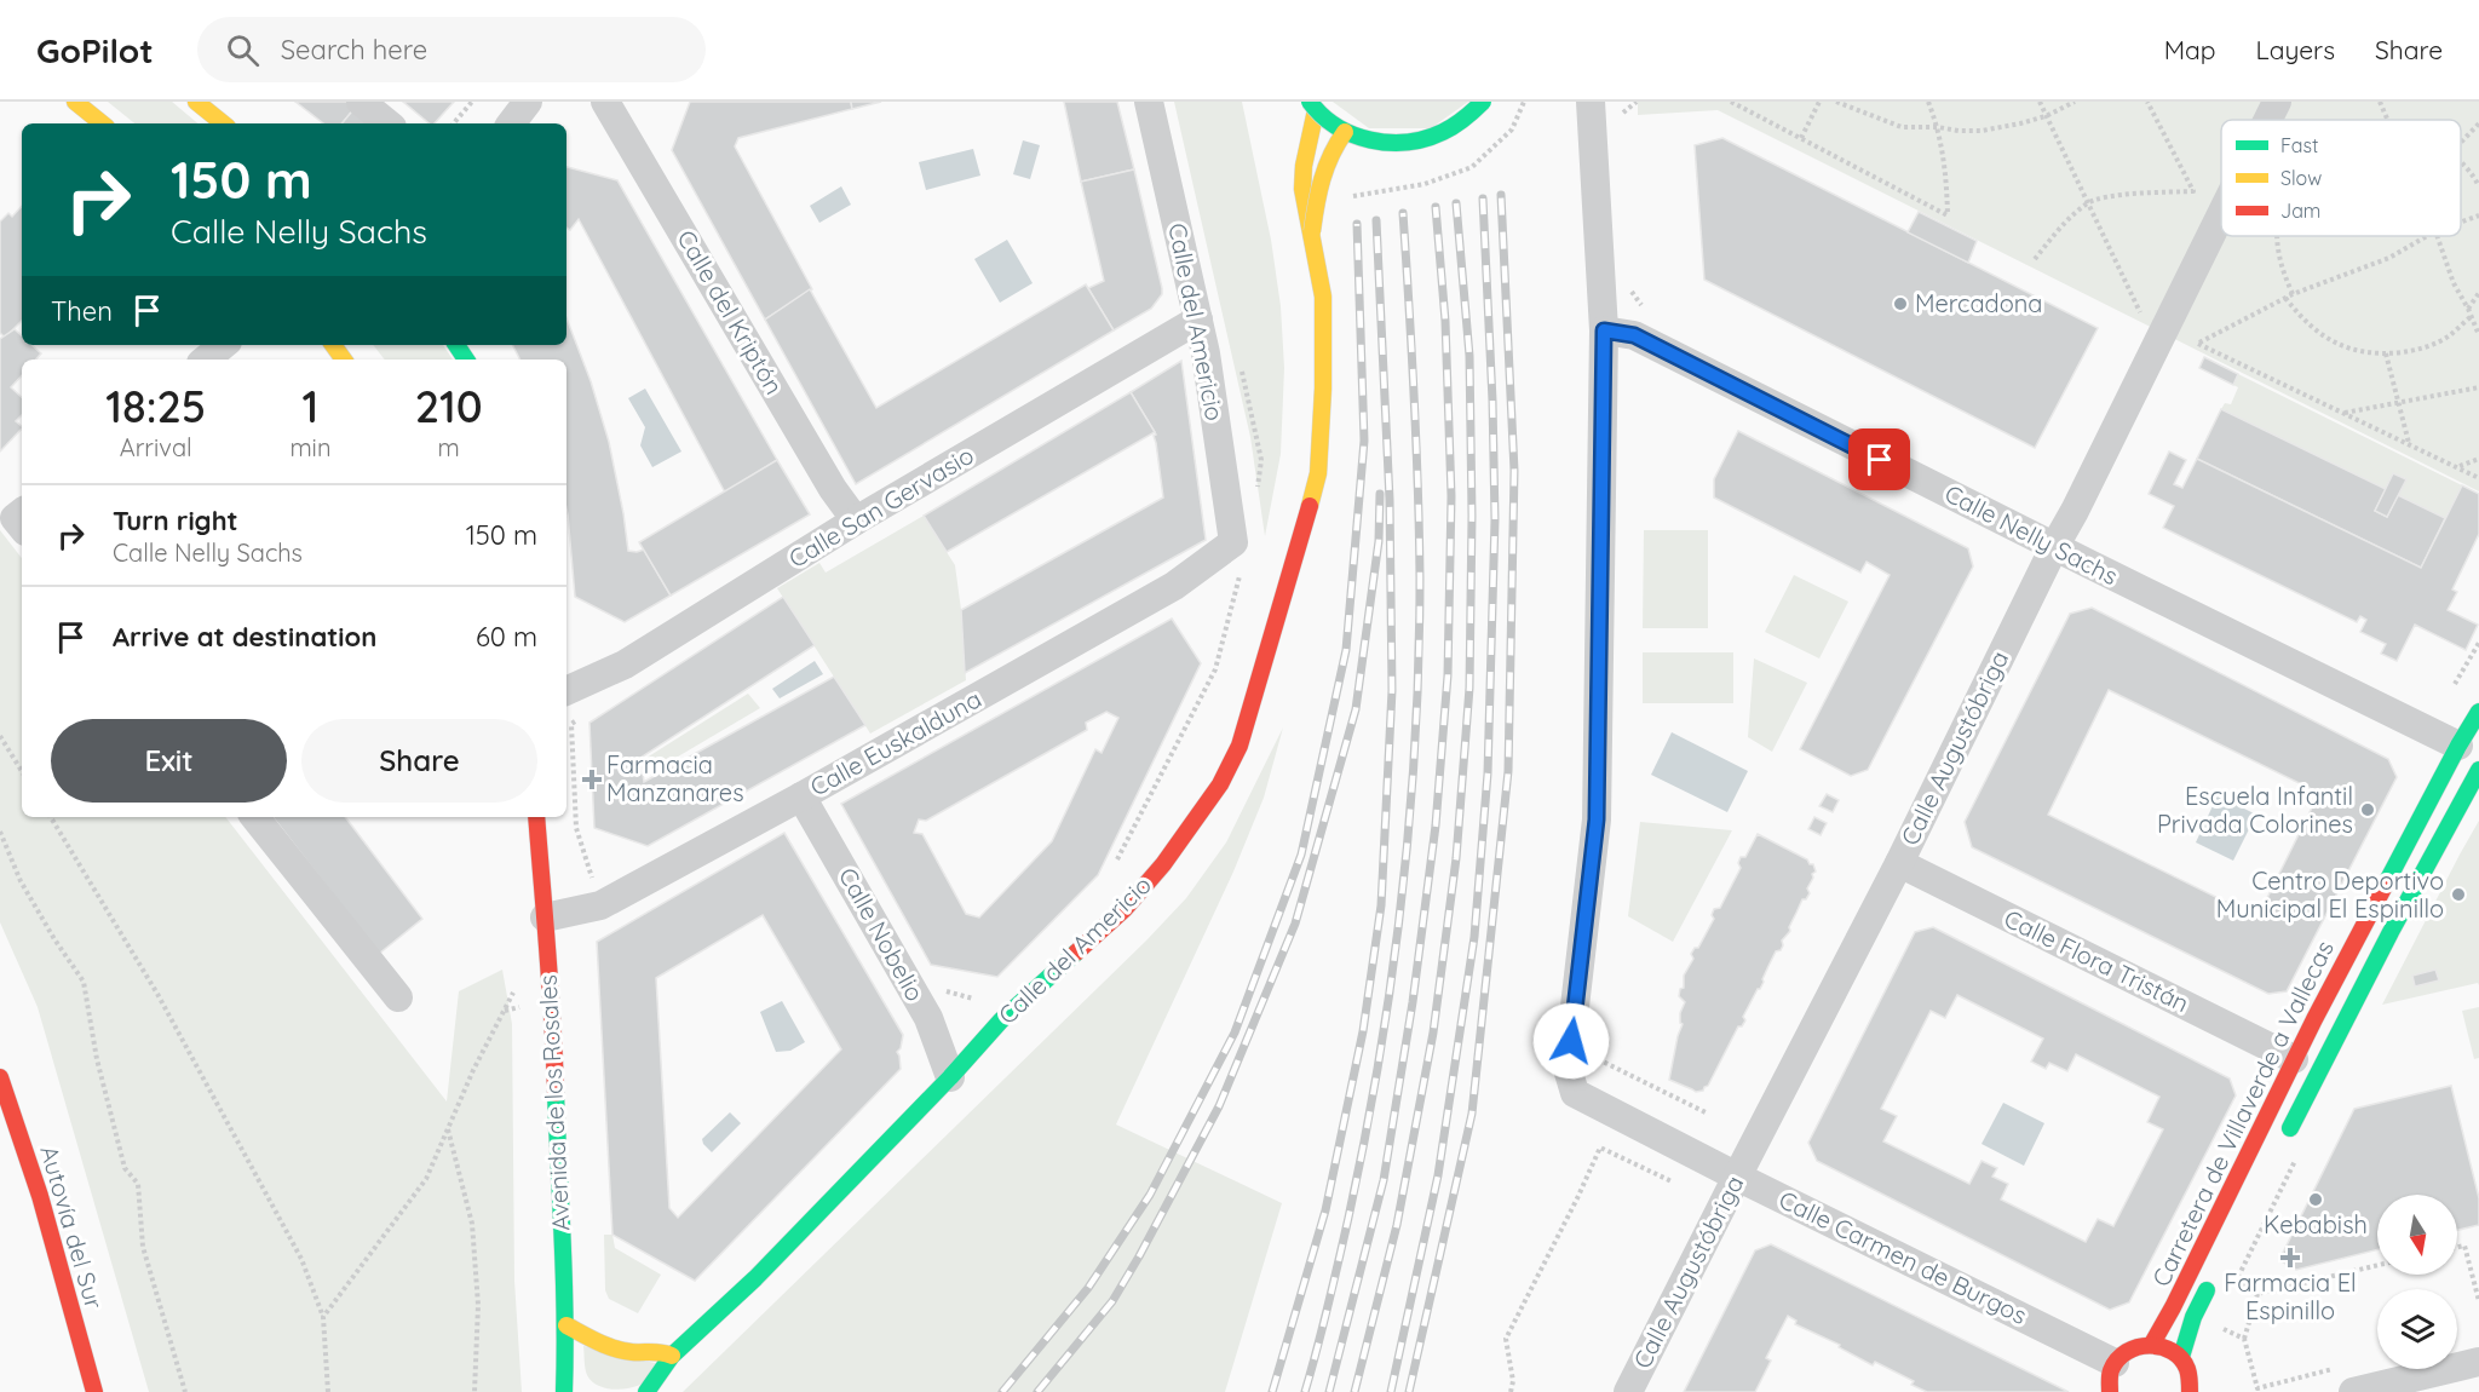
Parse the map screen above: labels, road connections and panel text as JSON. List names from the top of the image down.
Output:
{
  "streets": {
    "main road": [
      "Calle del Americio",
      "Avenida de los Rosales",
      "Carretera de Villaverde a Vallecas",
      "Autovía del Sur"
    ],
    "street": [
      "Calle del Kriptón",
      "Calle San Gervasio",
      "Calle Nelly Sachs",
      "Calle Euskalduna",
      "Calle Augustóbriga",
      "Calle Nobelio",
      "Calle Flora Tristán",
      "Calle Carmen de Burgos"
    ]
  },
  "crossings": [
    ["Calle del Kriptón", "Calle San Gervasio"],
    ["Calle del Americio", "Calle San Gervasio"],
    ["Calle del Americio", "Calle Euskalduna"],
    ["Calle del Americio", "Calle Nobelio"],
    ["Calle Nelly Sachs", "Calle Augustóbriga"],
    ["Calle Nelly Sachs", "Carretera de Villaverde a Vallecas"],
    ["Calle Nelly Sachs", "Calle Carmen de Burgos"],
    ["Calle Euskalduna", "Calle Nobelio"],
    ["Calle Euskalduna", "Avenida de los Rosales"],
    ["Calle Augustóbriga", "Calle Flora Tristán"],
    ["Calle Augustóbriga", "Calle Carmen de Burgos"],
    ["Calle Flora Tristán", "Carretera de Villaverde a Vallecas"]
  ],
  "places": {
    "other": [
      "Mercadona",
      "Escuela Infantil Privada Colorines",
      "Centro Deportivo Municipal El Espinillo",
      "Kebabish"
    ],
    "health": ["Farmacia Manzanares", "Farmacia El Espinillo"]
  },
  "legend": ["Fast", "Slow", "Jam"],
  "north": "bottom",
  "page": {
    "header": "GoPilot",
    "search": "Search here",
    "nav": ["Map", "Layers", "Share"],
    "turn": ["150 m", "Calle Nelly Sachs"],
    "then": "Then",
    "eta": [
      "18:25",
      "Arrival",
      "1",
      "min",
      "210",
      "m"
    ],
    "list": [
      {
        "name": "Turn right",
        "note": "Calle Nelly Sachs",
        "value": "150 m"
      },
      {
        "name": "Arrive at destination",
        "value": "60 m"
      }
    ],
    "buttons": ["Exit", "Share"]
  }
}
